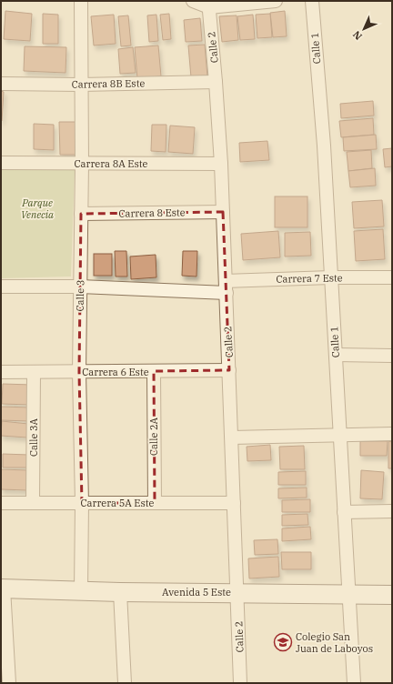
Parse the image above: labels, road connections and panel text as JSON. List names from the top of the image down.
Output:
{
  "streets": {
    "main road": ["Avenida 5 Este"],
    "street": [
      "Calle 2",
      "Calle 1",
      "Carrera 8B Este",
      "Carrera 8A Este",
      "Carrera 8 Este",
      "Carrera 7 Este",
      "Calle 3",
      "Carrera 6 Este",
      "Calle 2A",
      "Calle 3A",
      "Carrera 5A Este"
    ]
  },
  "crossings": [
    ["Calle 2", "Carrera 8B Este"],
    ["Calle 2", "Carrera 8A Este"],
    ["Calle 2", "Carrera 8 Este"],
    ["Calle 2", "Carrera 7 Este"],
    ["Calle 2", "Carrera 6 Este"],
    ["Calle 2", "Carrera 5A Este"],
    ["Calle 2", "Avenida 5 Este"],
    ["Calle 1", "Carrera 7 Este"],
    ["Calle 1", "Avenida 5 Este"],
    ["Carrera 8B Este", "Calle 3"],
    ["Carrera 8A Este", "Calle 3"],
    ["Carrera 8 Este", "Calle 3"],
    ["Carrera 7 Este", "Calle 3"],
    ["Calle 3", "Carrera 6 Este"],
    ["Calle 3", "Carrera 5A Este"],
    ["Calle 3", "Avenida 5 Este"],
    ["Carrera 6 Este", "Calle 2A"],
    ["Carrera 6 Este", "Calle 3A"],
    ["Calle 2A", "Carrera 5A Este"],
    ["Calle 3A", "Carrera 5A Este"]
  ],
  "parks": ["Parque Venecia"],
  "places": {
    "school or university": ["Colegio San Juan de Laboyos"]
  },
  "north": "bottom left"
}
